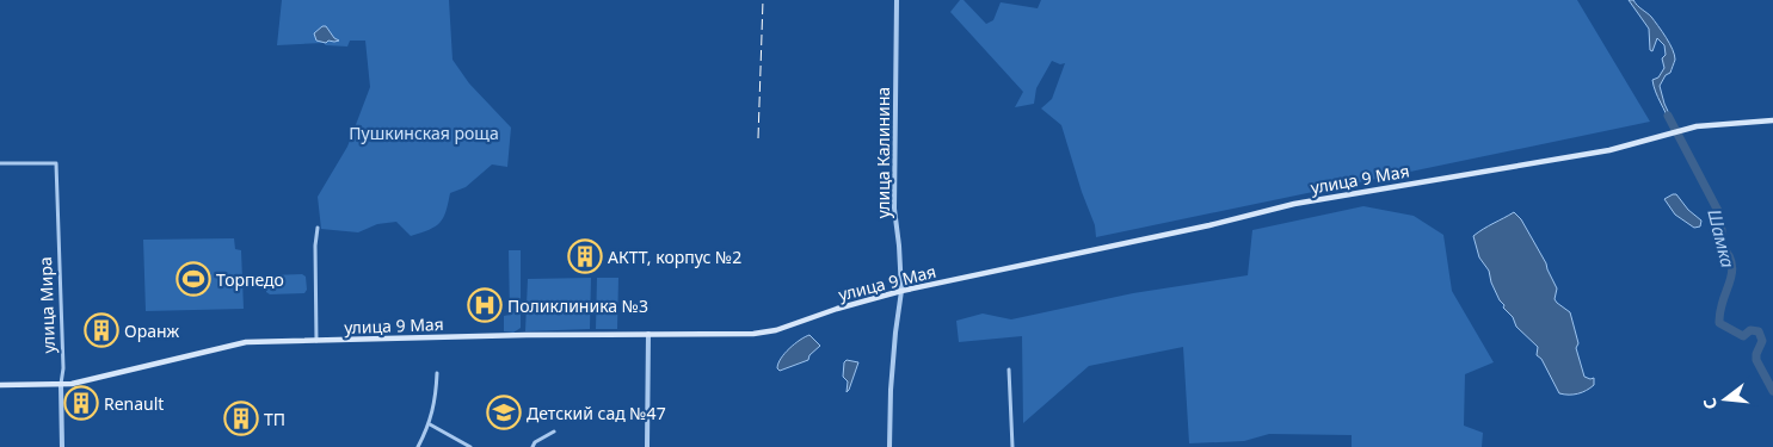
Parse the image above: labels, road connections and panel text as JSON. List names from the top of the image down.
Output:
{
  "streets": {
    "main road": ["улица 9 Мая"],
    "street": ["улица Калинина", "улица Мира"]
  },
  "crossings": [
    ["улица Калинина", "улица 9 Мая"],
    ["улица 9 Мая", "улица Мира"]
  ],
  "water": ["Шамка"],
  "parks": ["Пушкинская роща"],
  "places": {
    "building": [
      "АКТТ, корпус №2",
      "Оранж",
      "Renault",
      "ТП"
    ],
    "sports": ["Торпедо"],
    "hospital": ["Поликлиника №3"],
    "school or university": ["Детский сад №47"]
  },
  "north": "left"
}
